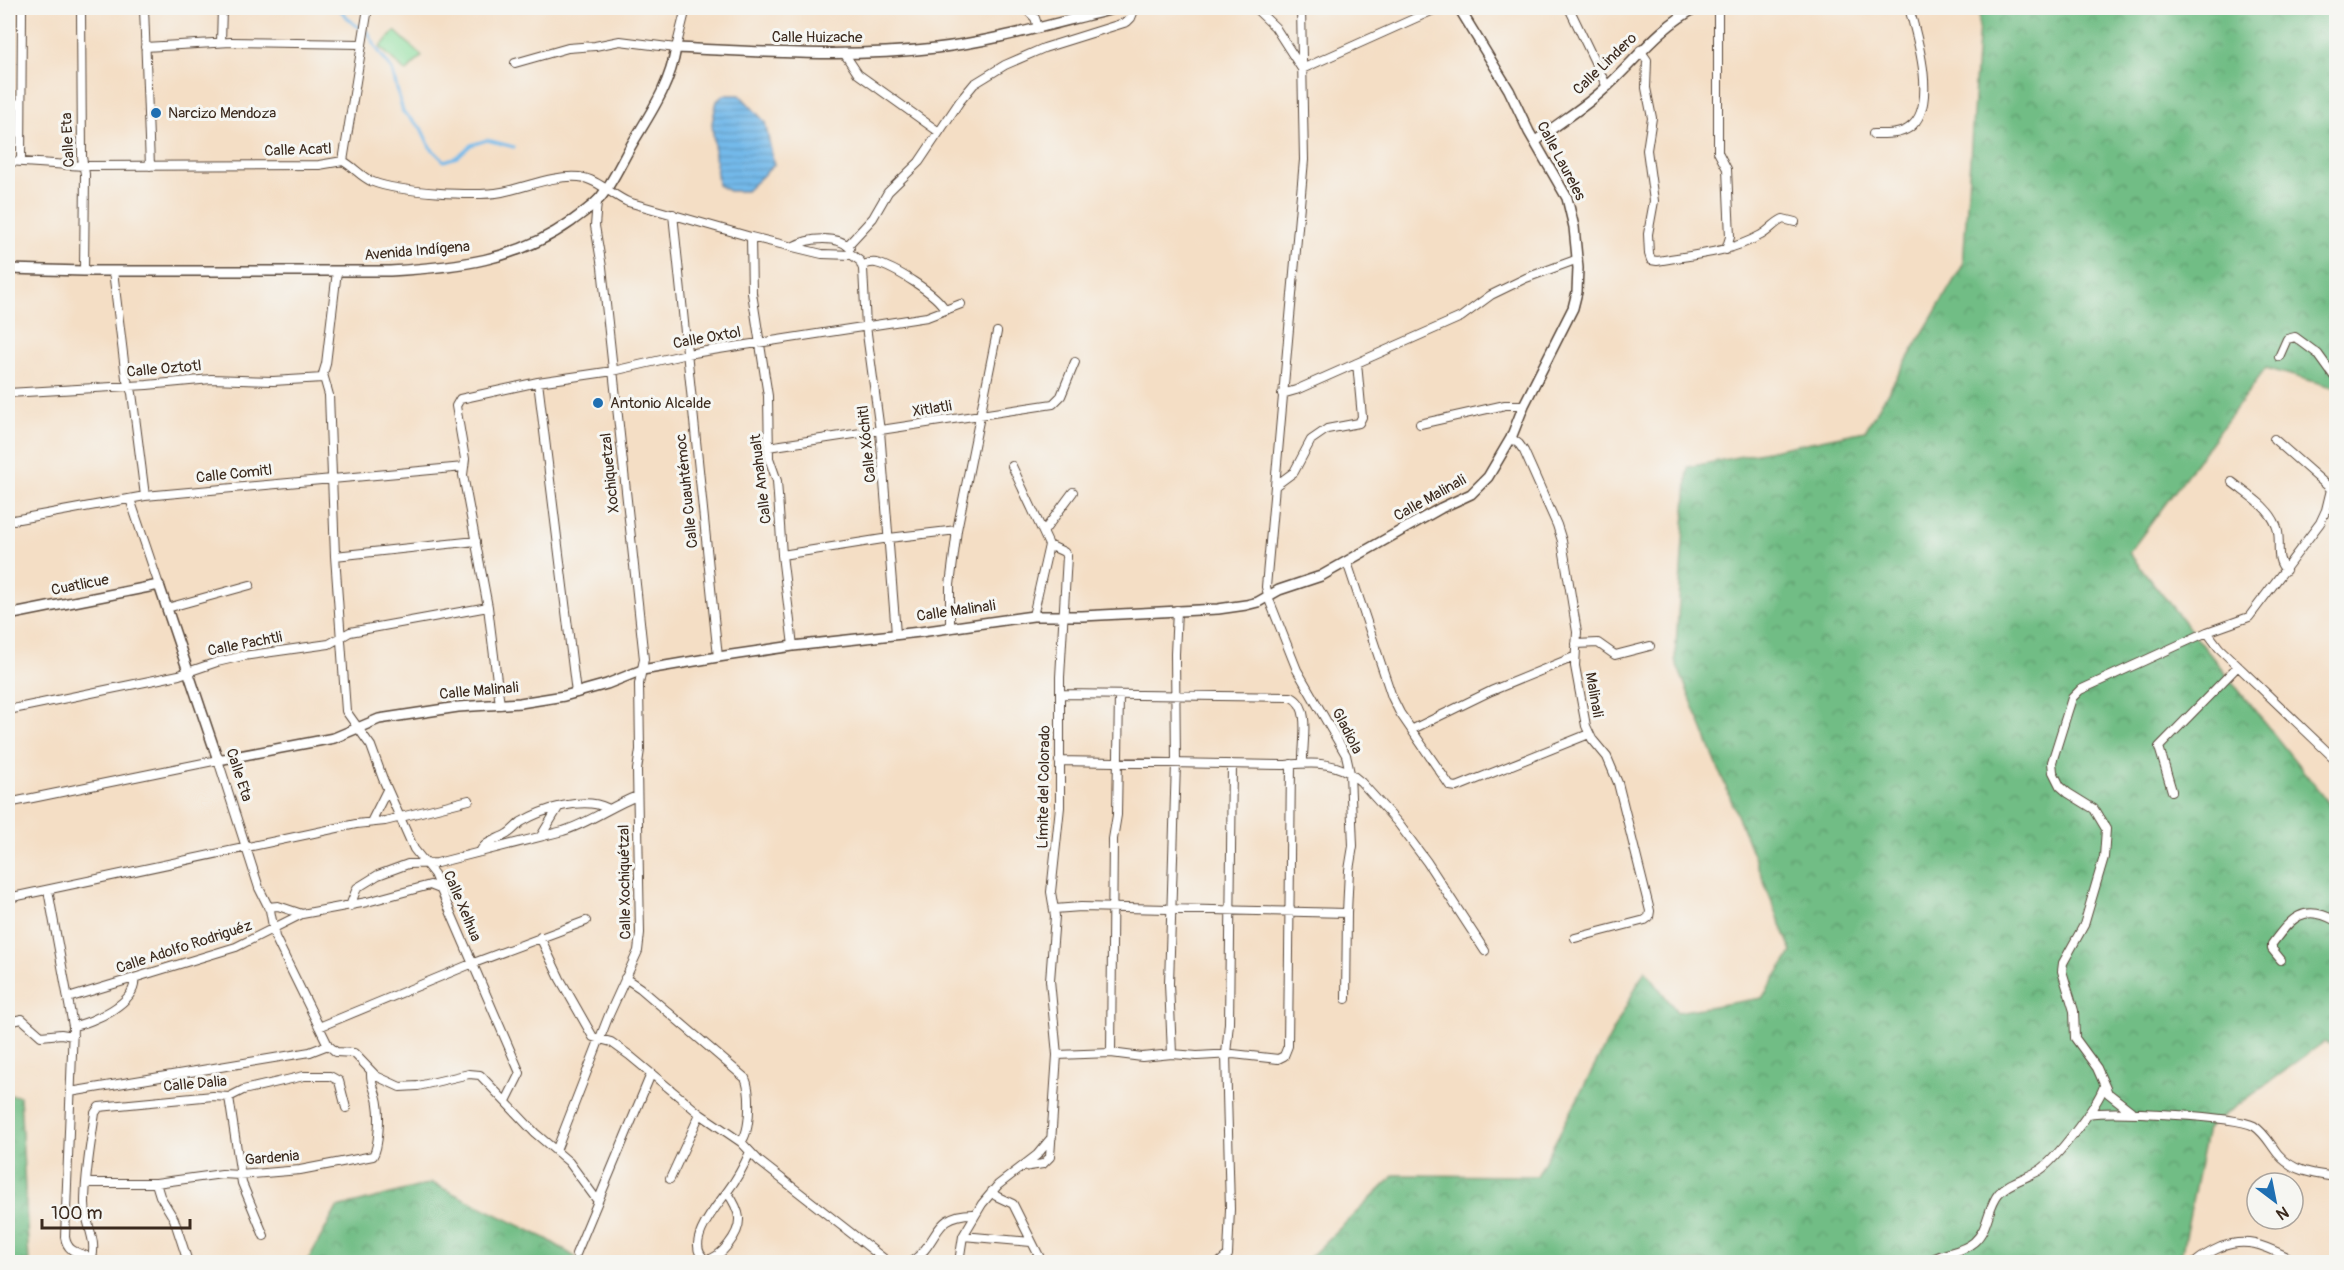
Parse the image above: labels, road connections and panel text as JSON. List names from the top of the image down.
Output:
{
  "streets": {
    "street": [
      "Calle Huizache",
      "Calle Lindero",
      "Calle Eta",
      "Calle Acatl",
      "Calle Laureles",
      "Avenida Indígena",
      "Calle Oxtol",
      "Calle Oztotl",
      "Xitlatli",
      "Calle Xóchitl",
      "Xochiquetzal",
      "Calle Comitl",
      "Calle Anahualt",
      "Calle Cuauhtémoc",
      "Calle Malinali",
      "Cuatlicue",
      "Calle Pachtli",
      "Malinali",
      "Gladiola",
      "Límite del Colorado",
      "Calle Xochiquétzal",
      "Calle Xelhua",
      "Calle Adolfo Rodriguéz",
      "Calle Dalia",
      "Gardenia"
    ]
  },
  "crossings": [
    ["Calle Huizache", "Avenida Indígena"],
    ["Calle Lindero", "Calle Laureles"],
    ["Calle Eta", "Calle Acatl"],
    ["Calle Eta", "Avenida Indígena"],
    ["Calle Eta", "Calle Comitl"],
    ["Calle Eta", "Calle Malinali"],
    ["Calle Eta", "Cuatlicue"],
    ["Calle Eta", "Calle Pachtli"],
    ["Calle Eta", "Calle Adolfo Rodriguéz"],
    ["Calle Eta", "Gardenia"],
    ["Calle Acatl", "Avenida Indígena"],
    ["Calle Laureles", "Calle Malinali"],
    ["Calle Laureles", "Malinali"],
    ["Avenida Indígena", "Xochiquetzal"],
    ["Calle Oxtol", "Calle Xóchitl"],
    ["Calle Oxtol", "Xochiquetzal"],
    ["Calle Oxtol", "Calle Comitl"],
    ["Calle Oxtol", "Calle Anahualt"],
    ["Calle Oxtol", "Calle Cuauhtémoc"],
    ["Xitlatli", "Calle Xóchitl"],
    ["Xitlatli", "Calle Anahualt"],
    ["Calle Xóchitl", "Calle Malinali"],
    ["Xochiquetzal", "Calle Malinali"],
    ["Xochiquetzal", "Calle Xochiquétzal"],
    ["Calle Anahualt", "Calle Malinali"],
    ["Calle Cuauhtémoc", "Calle Malinali"],
    ["Calle Malinali", "Malinali"],
    ["Calle Malinali", "Gladiola"],
    ["Calle Malinali", "Límite del Colorado"],
    ["Calle Malinali", "Calle Xochiquétzal"],
    ["Calle Malinali", "Calle Xelhua"],
    ["Calle Xelhua", "Calle Adolfo Rodriguéz"],
    ["Calle Dalia", "Gardenia"]
  ],
  "places": ["Narcizo Mendoza", "Antonio Alcalde"],
  "scale_bar": "100 m",
  "north": "bottom right"
}
